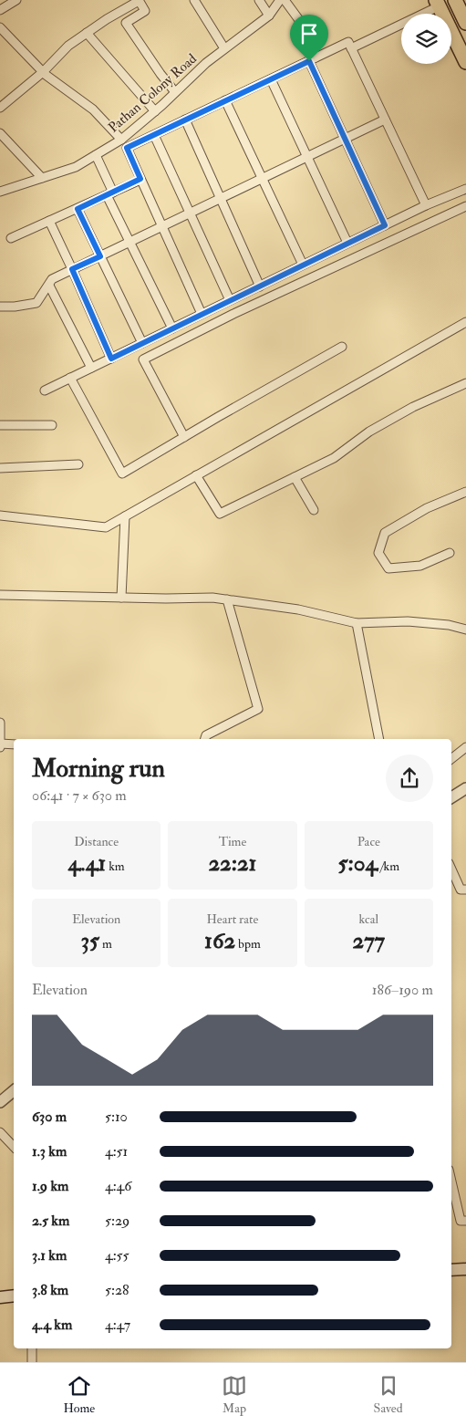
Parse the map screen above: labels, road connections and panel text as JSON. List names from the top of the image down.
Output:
{
  "streets": {
    "street": ["Pathan Colony Road"]
  },
  "page": {
    "heading": ["Morning run", "06:41 · 7 × 630 m"],
    "stats": [
      ["Distance", "4.41 km"],
      ["Time", "22:21"],
      ["Pace", "5:04 /km"],
      ["Elevation", "35 m"],
      ["Heart rate", "162 bpm"],
      ["kcal", "277"]
    ],
    "chart": ["Elevation", "186–190 m"],
    "list": [
      {
        "name": "630 m",
        "note": "5:10"
      },
      {
        "name": "1.3 km",
        "note": "4:51"
      },
      {
        "name": "1.9 km",
        "note": "4:46"
      },
      {
        "name": "2.5 km",
        "note": "5:29"
      },
      {
        "name": "3.1 km",
        "note": "4:55"
      },
      {
        "name": "3.8 km",
        "note": "5:28"
      },
      {
        "name": "4.4 km",
        "note": "4:47"
      }
    ],
    "tabs": ["Home", "Map", "Saved"]
  }
}
